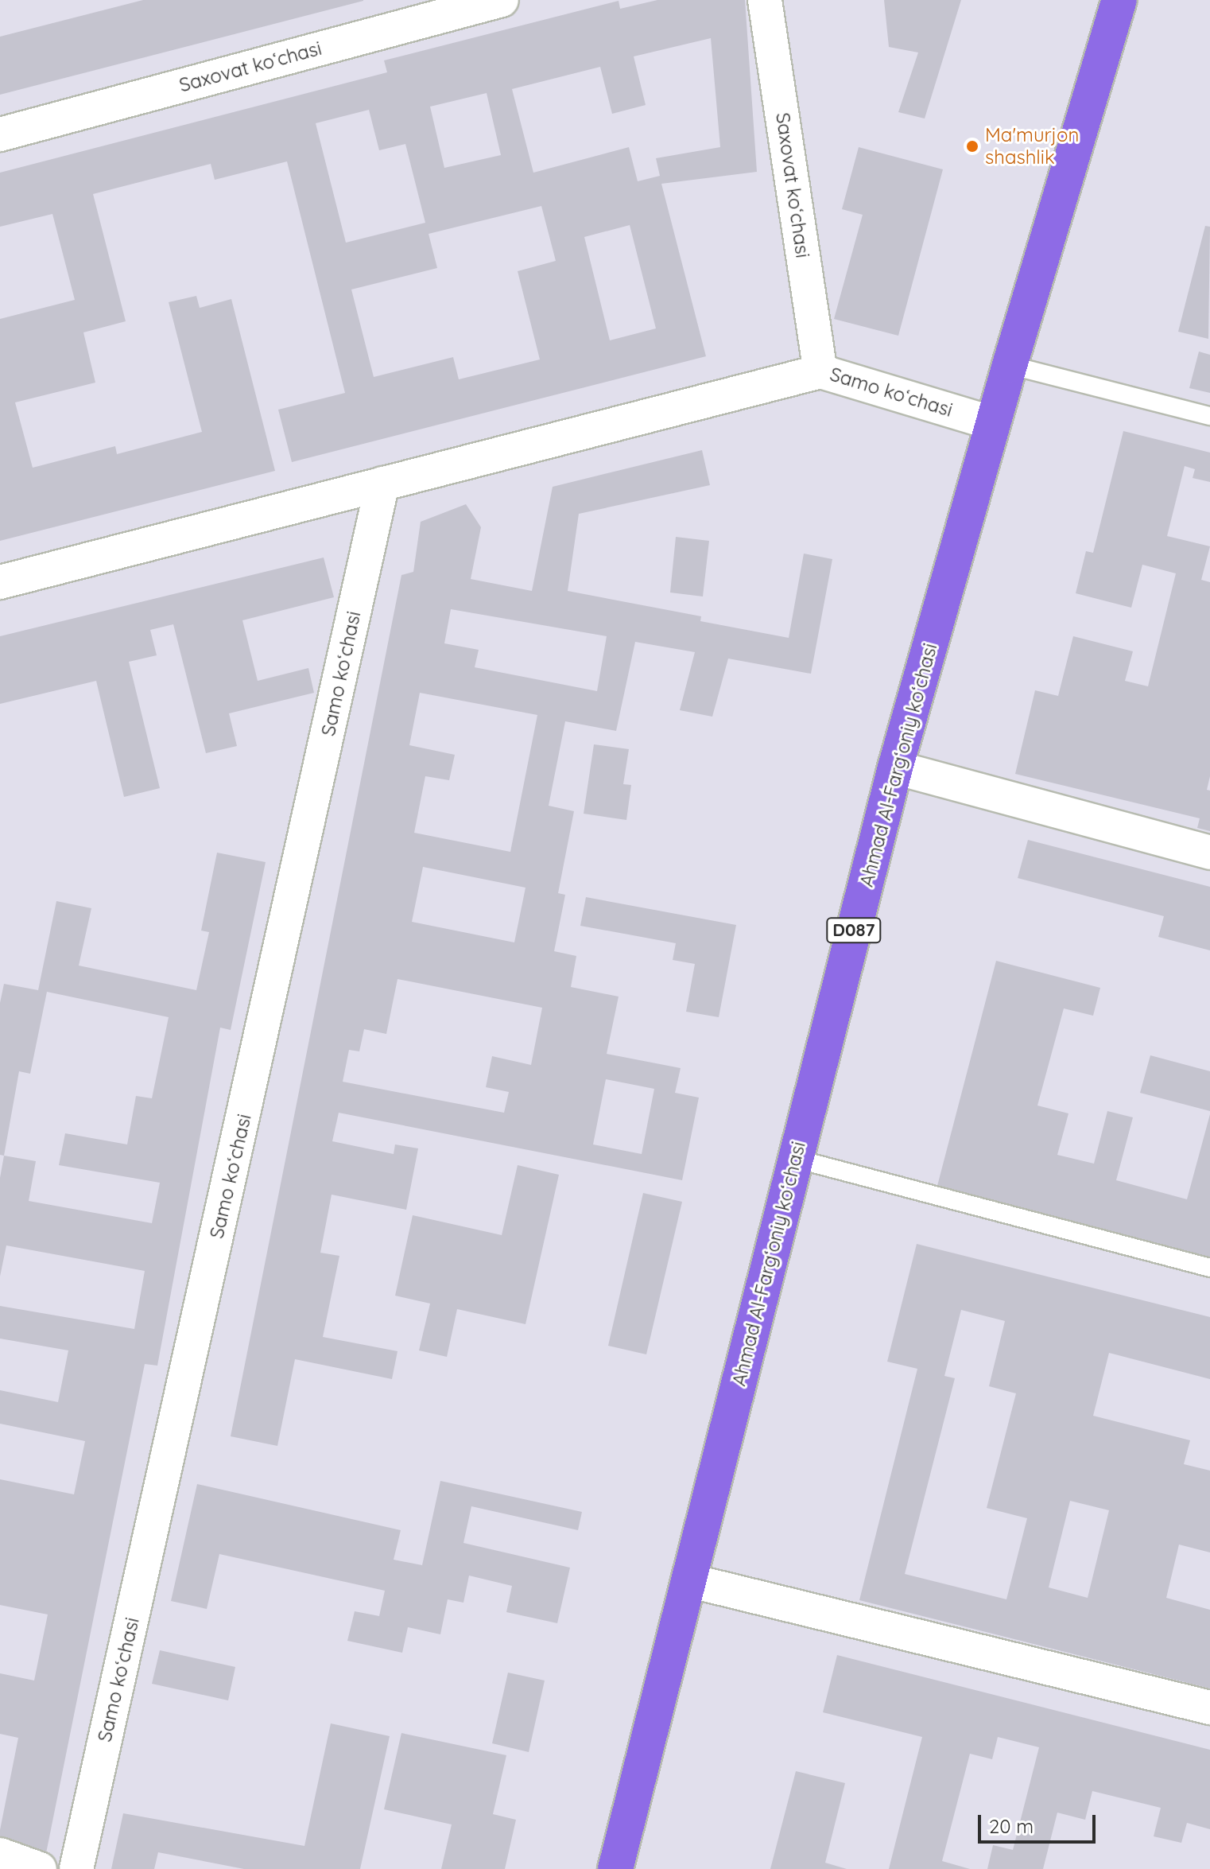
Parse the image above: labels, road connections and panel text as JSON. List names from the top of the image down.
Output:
{
  "streets": {
    "main road": ["Ahmad Al-Fargʻoniy koʻchasi", "D087"],
    "street": ["Saxovat koʻchasi", "Samo koʻchasi"]
  },
  "crossings": [
    ["Saxovat koʻchasi", "Samo koʻchasi"],
    ["Samo koʻchasi", "Ahmad Al-Fargʻoniy koʻchasi"]
  ],
  "places": ["Ma'murjon shashlik"],
  "scale_bar": "20 m"
}
